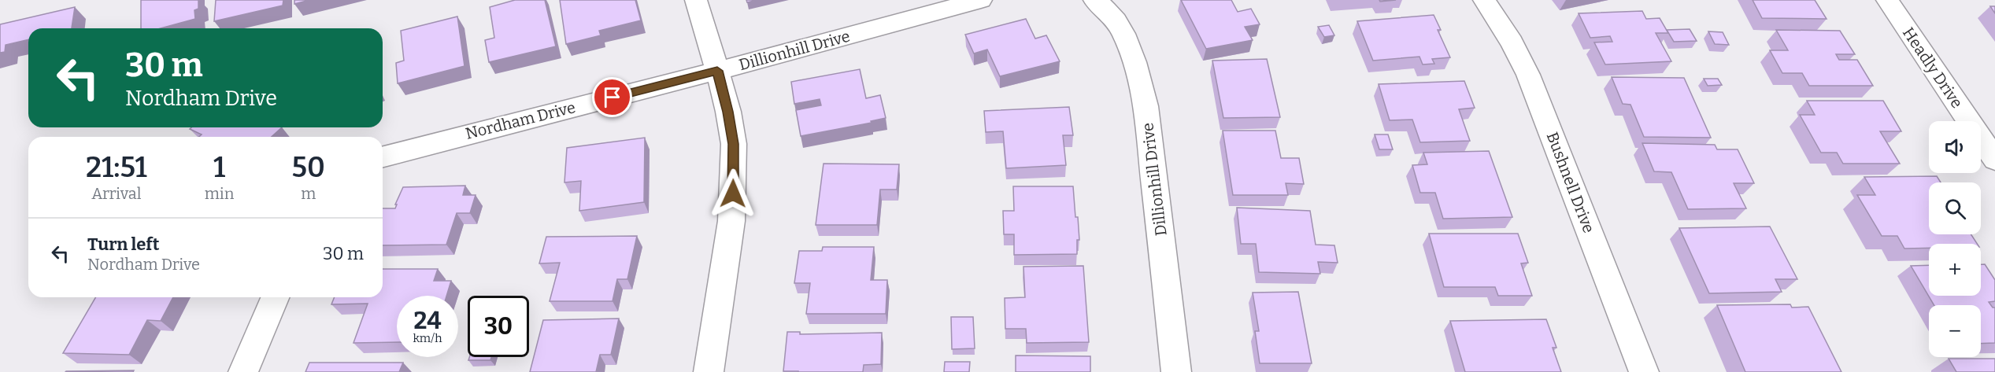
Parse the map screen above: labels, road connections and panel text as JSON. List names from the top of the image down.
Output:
{
  "streets": {
    "street": [
      "Dillionhill Drive",
      "Headly Drive",
      "Nordham Drive",
      "Bushnell Drive"
    ]
  },
  "crossings": [
    ["Dillionhill Drive", "Nordham Drive"]
  ],
  "page": {
    "turn": ["30 m", "Nordham Drive"],
    "map_buttons": ["+", "−"],
    "eta": [
      "21:51",
      "Arrival",
      "1",
      "min",
      "50",
      "m"
    ],
    "list": [
      {
        "name": "Turn left",
        "note": "Nordham Drive",
        "value": "30 m"
      }
    ],
    "speed": "24 km/h",
    "limit": "30"
  }
}
